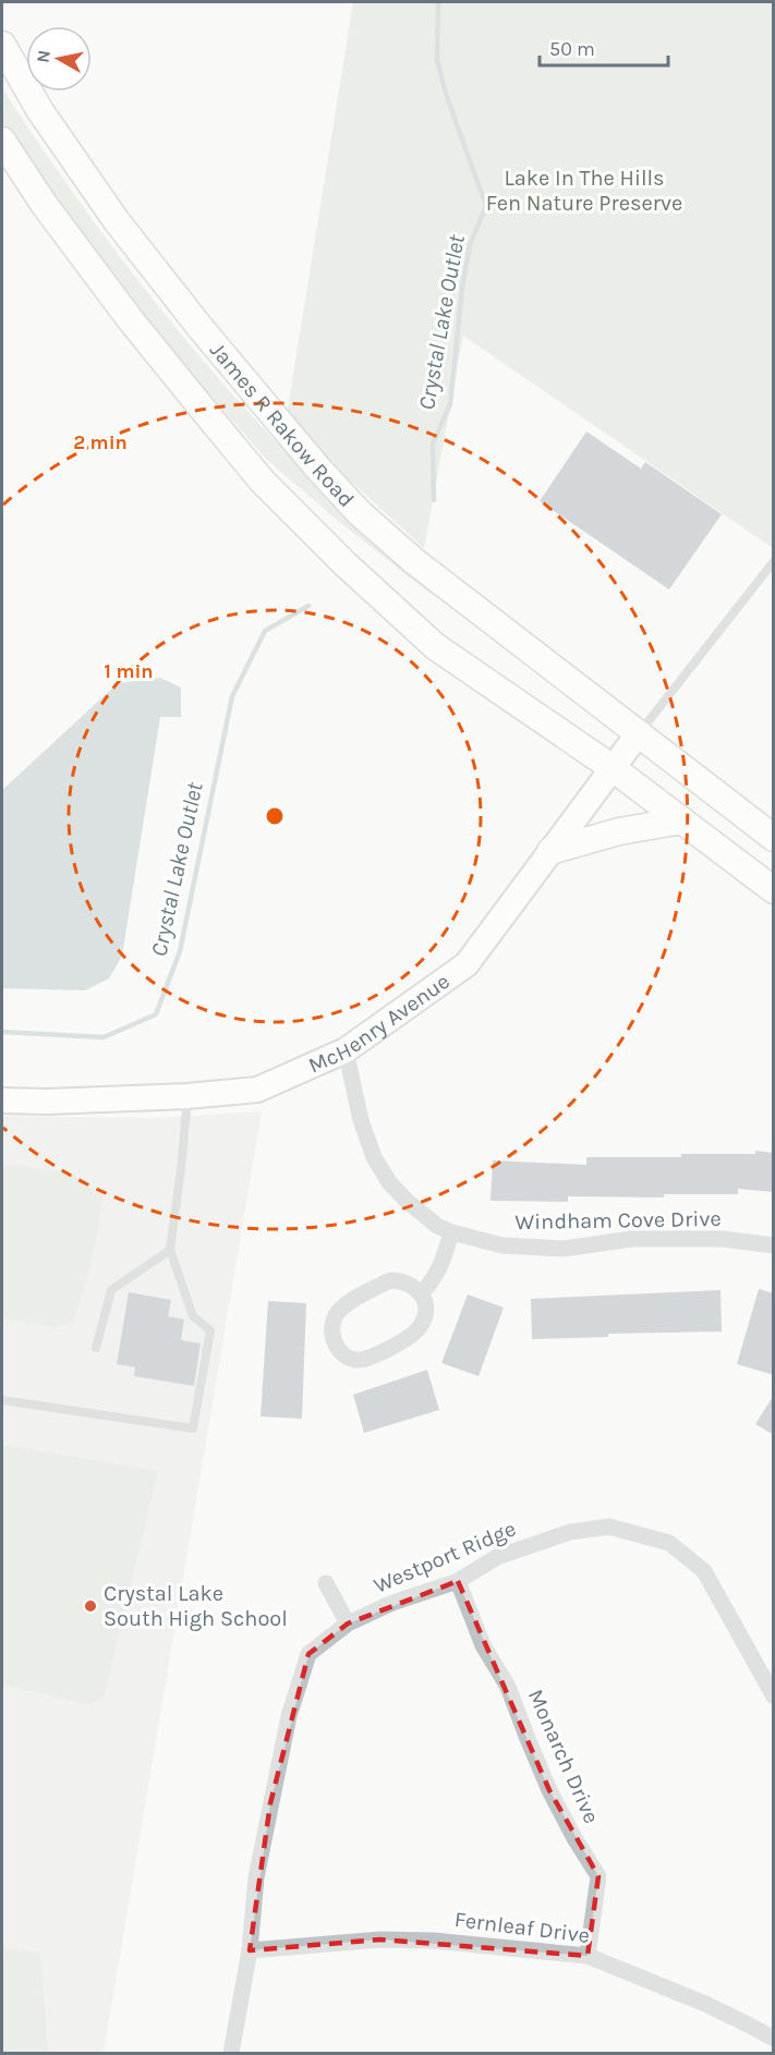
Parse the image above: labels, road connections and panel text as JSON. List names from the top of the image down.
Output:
{
  "streets": {
    "main road": ["James R Rakow Road"],
    "street": [
      "McHenry Avenue",
      "Windham Cove Drive",
      "Westport Ridge",
      "Monarch Drive",
      "Fernleaf Drive"
    ]
  },
  "crossings": [
    ["James R Rakow Road", "McHenry Avenue"],
    ["McHenry Avenue", "Windham Cove Drive"],
    ["Westport Ridge", "Monarch Drive"],
    ["Westport Ridge", "Fernleaf Drive"],
    ["Monarch Drive", "Fernleaf Drive"]
  ],
  "water": ["Crystal Lake Outlet"],
  "parks": ["Lake In The Hills Fen Nature Preserve"],
  "places": ["Crystal Lake South High School"],
  "scale_bar": "50 m",
  "north": "left",
  "rings": ["2 min", "1 min"]
}
